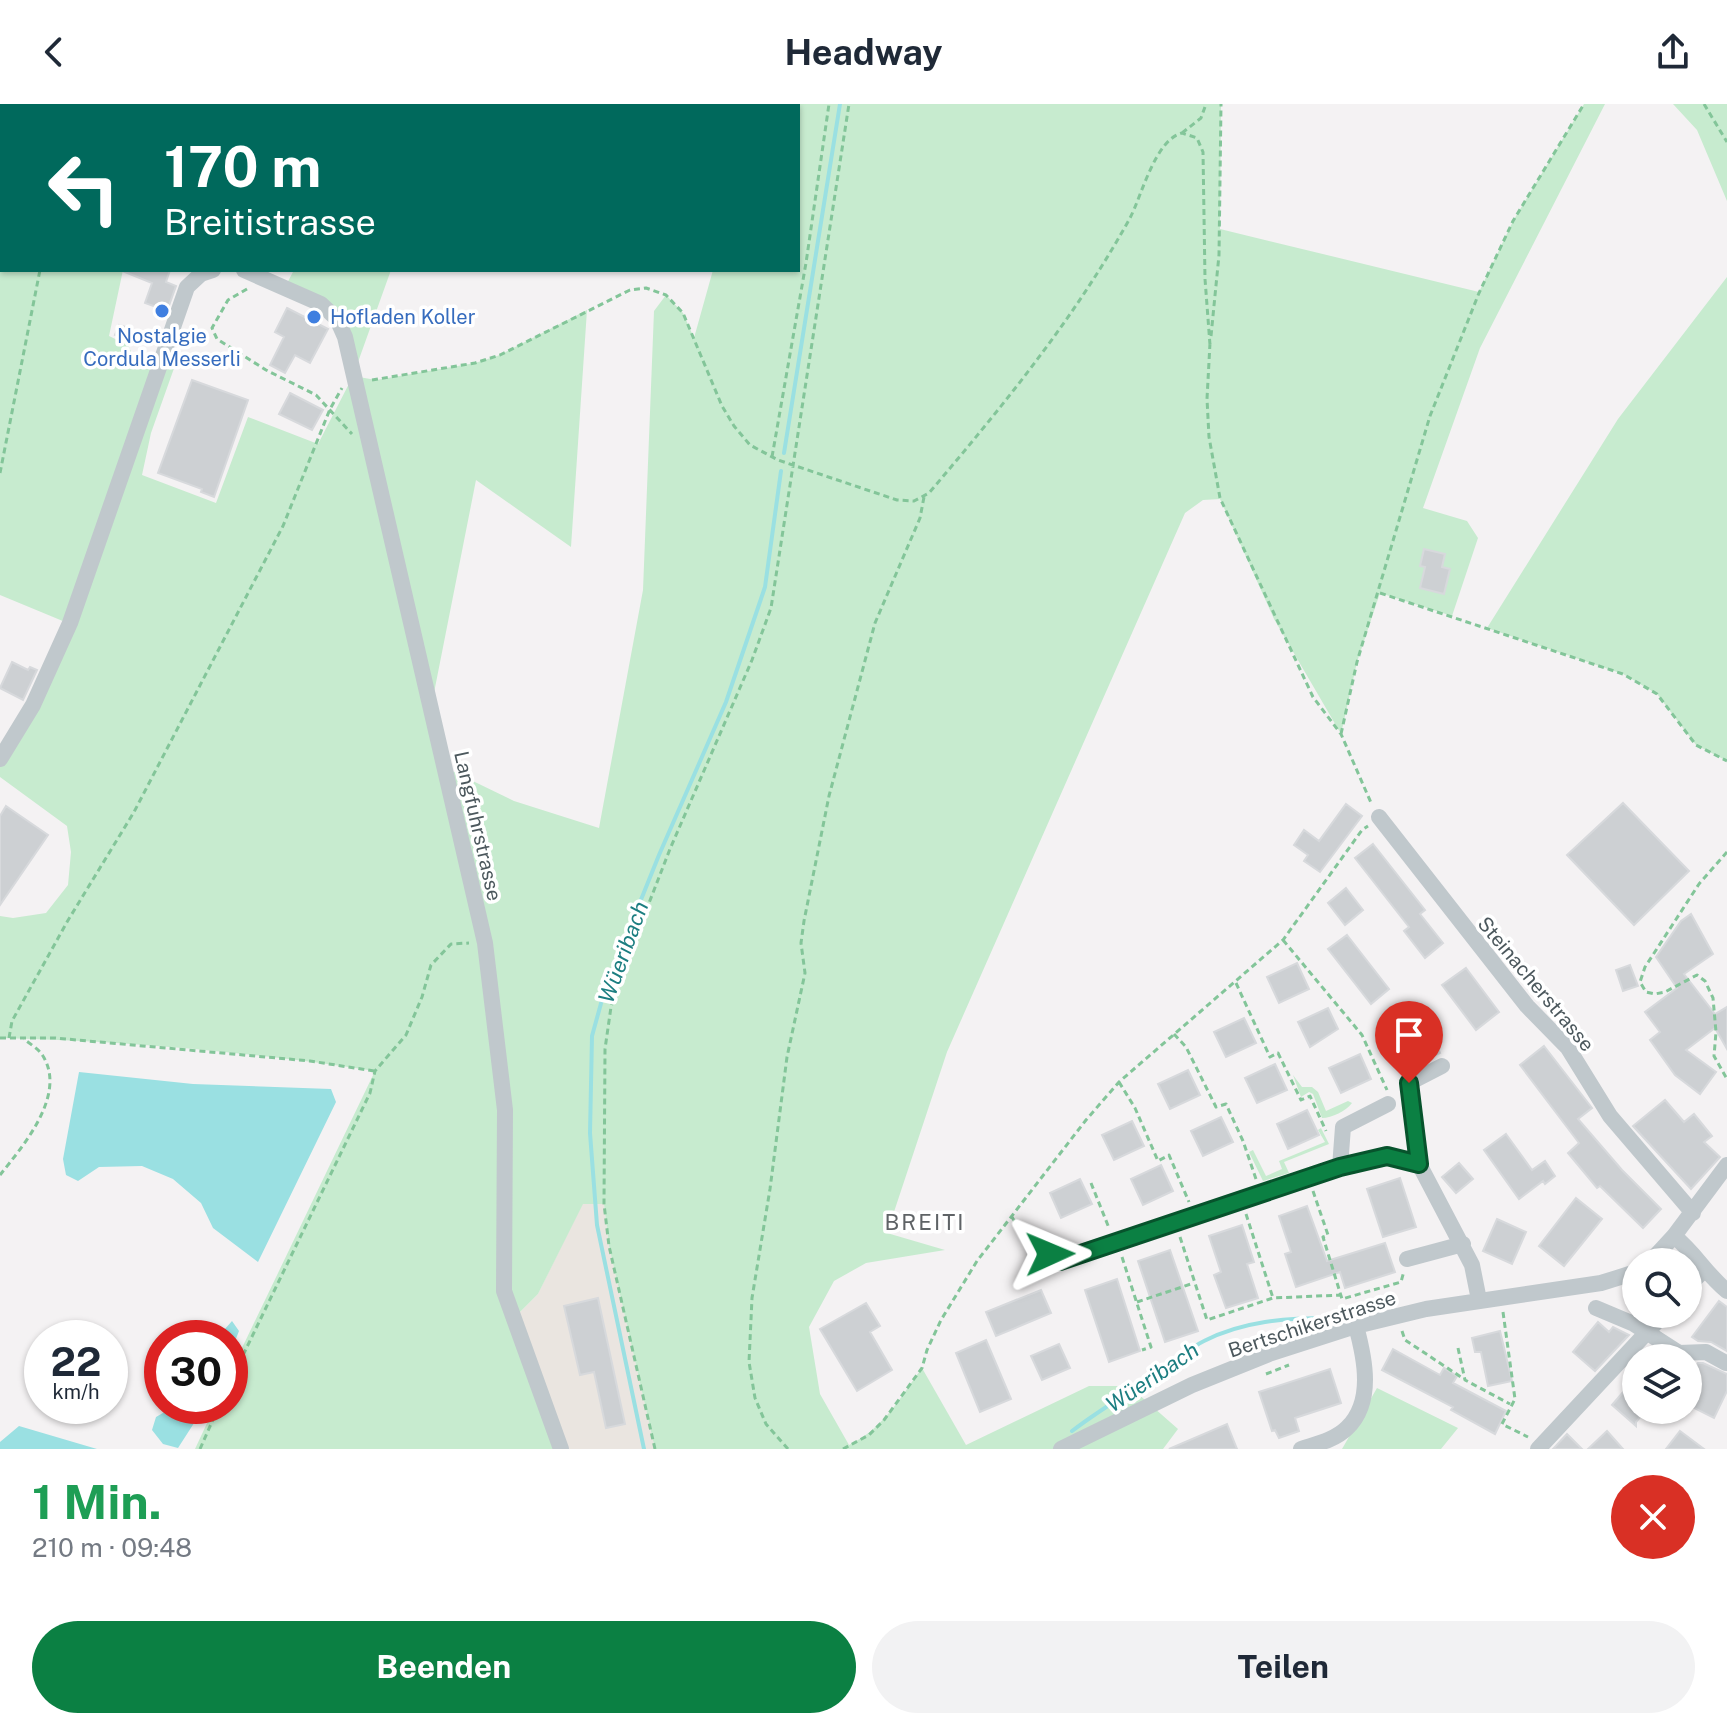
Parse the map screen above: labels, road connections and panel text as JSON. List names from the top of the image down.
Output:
{
  "streets": {
    "street": ["Langfuhrstrasse", "Steinacherstrasse", "Bertschikerstrasse"]
  },
  "districts": ["BREITI"],
  "water": ["Wüeribach"],
  "places": ["Nostalgie Cordula Messerli", "Hofladen Koller"],
  "page": {
    "header": "Headway",
    "turn": ["170 m", "Breitistrasse"],
    "speed": "22 km/h",
    "limit": "30",
    "heading": ["1 Min.", "210 m · 09:48"],
    "buttons": ["Beenden", "Teilen"]
  }
}
